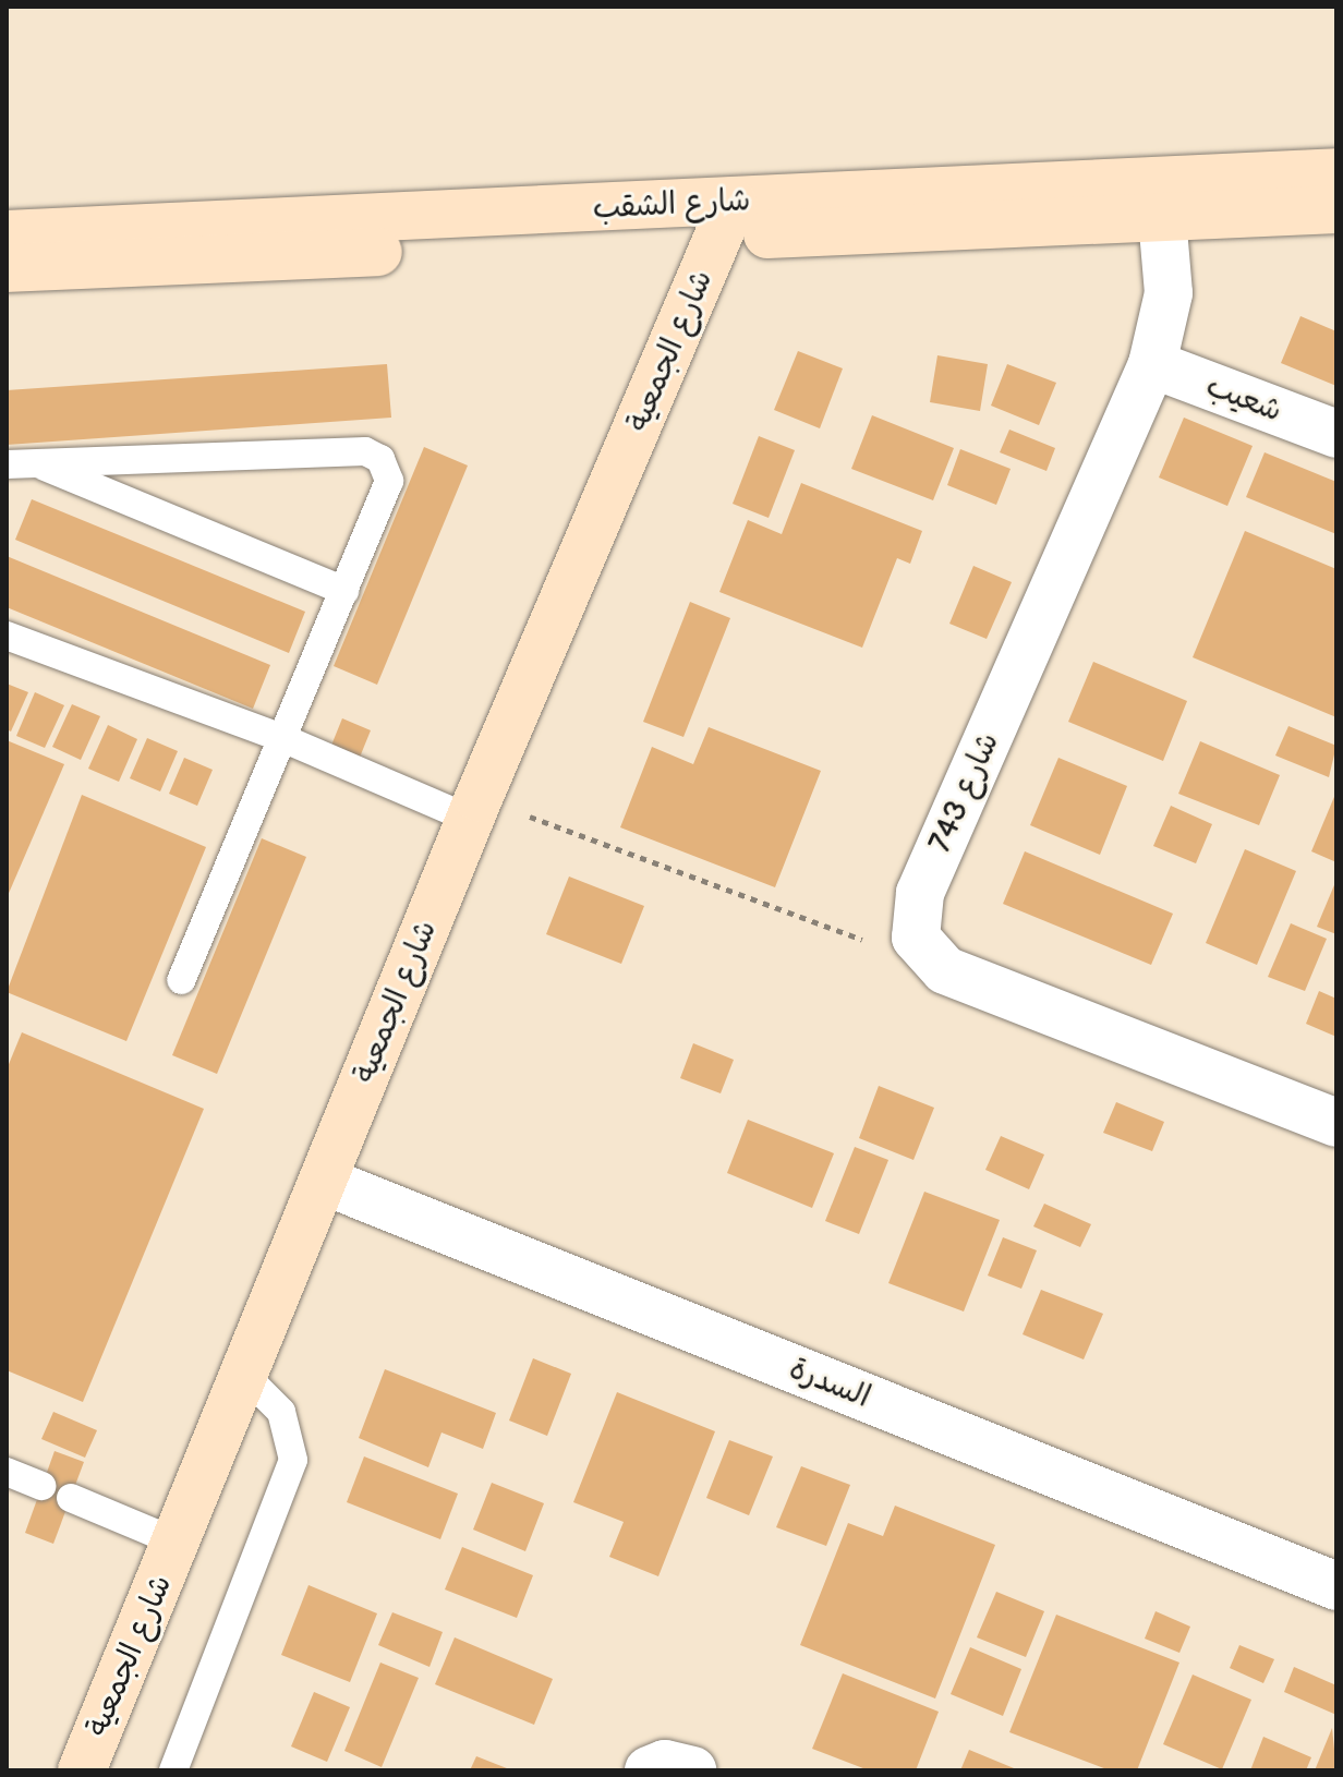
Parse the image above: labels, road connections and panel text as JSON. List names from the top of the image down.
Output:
{
  "streets": {
    "street": [
      "شارع الشقب",
      "شارع الجمعية",
      "شعيب",
      "شارع 743",
      "السدرة"
    ]
  },
  "crossings": [
    ["شارع الشقب", "شارع الجمعية"],
    ["شارع الشقب", "شارع 743"],
    ["شارع الجمعية", "السدرة"],
    ["شعيب", "شارع 743"]
  ]
}
